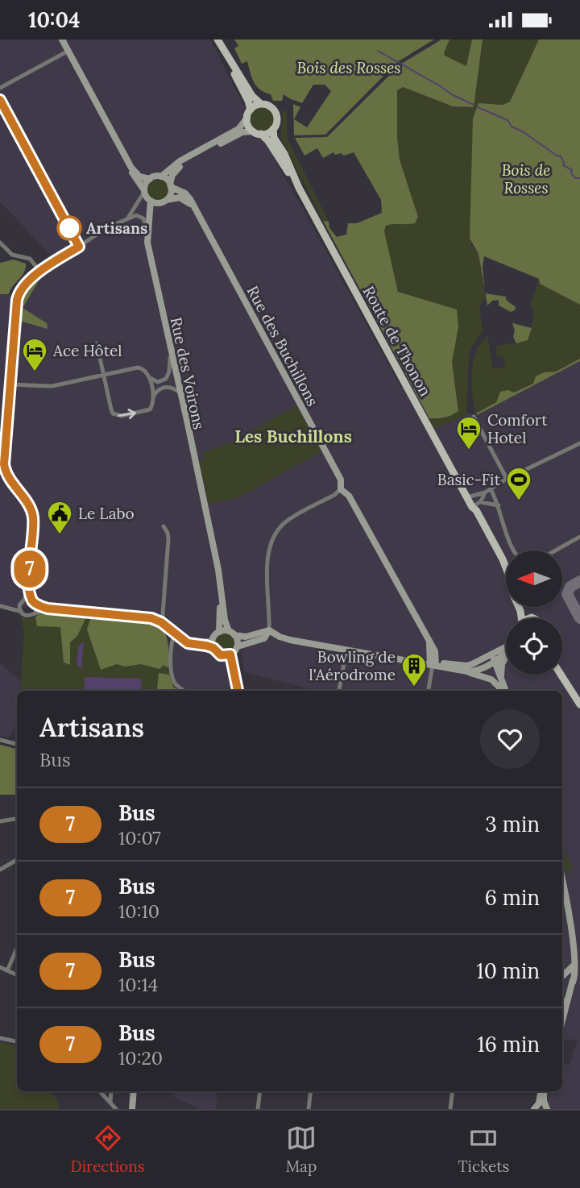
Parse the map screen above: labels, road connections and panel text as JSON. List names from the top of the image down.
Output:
{
  "streets": {
    "main road": ["Route de Thonon"],
    "street": ["Rue des Buchillons", "Rue des Voirons"]
  },
  "crossings": [
    ["Rue des Buchillons", "Rue des Voirons"]
  ],
  "districts": ["Les Buchillons"],
  "parks": ["Bois des Rosses", "Bois de Rosses"],
  "places": {
    "other": ["Artisans"],
    "hotel": ["Ace Hôtel", "Comfort Hotel"],
    "sports": ["Basic-Fit"],
    "public building": ["Le Labo"],
    "building": ["Bowling de l'Aérodrome"]
  },
  "lines": ["bus line 7"],
  "north": "left",
  "page": {
    "status": "10:04",
    "on_map": "7",
    "heading": ["Artisans", "Bus"],
    "list": [
      {
        "mark": "7",
        "name": "Bus",
        "note": "10:07",
        "value": "3 min"
      },
      {
        "mark": "7",
        "name": "Bus",
        "note": "10:10",
        "value": "6 min"
      },
      {
        "mark": "7",
        "name": "Bus",
        "note": "10:14",
        "value": "10 min"
      },
      {
        "mark": "7",
        "name": "Bus",
        "note": "10:20",
        "value": "16 min"
      }
    ],
    "tabs": ["Directions", "Map", "Tickets"]
  }
}
